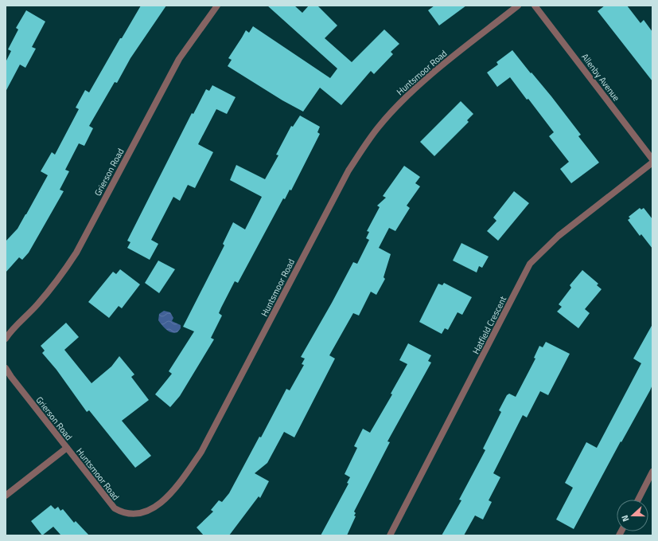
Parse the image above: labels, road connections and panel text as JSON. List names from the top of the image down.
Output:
{
  "streets": {
    "street": [
      "Huntsmoor Road",
      "Allenby Avenue",
      "Grierson Road",
      "Hatfield Crescent"
    ]
  },
  "crossings": [
    ["Huntsmoor Road", "Grierson Road"]
  ],
  "north": "left"
}
